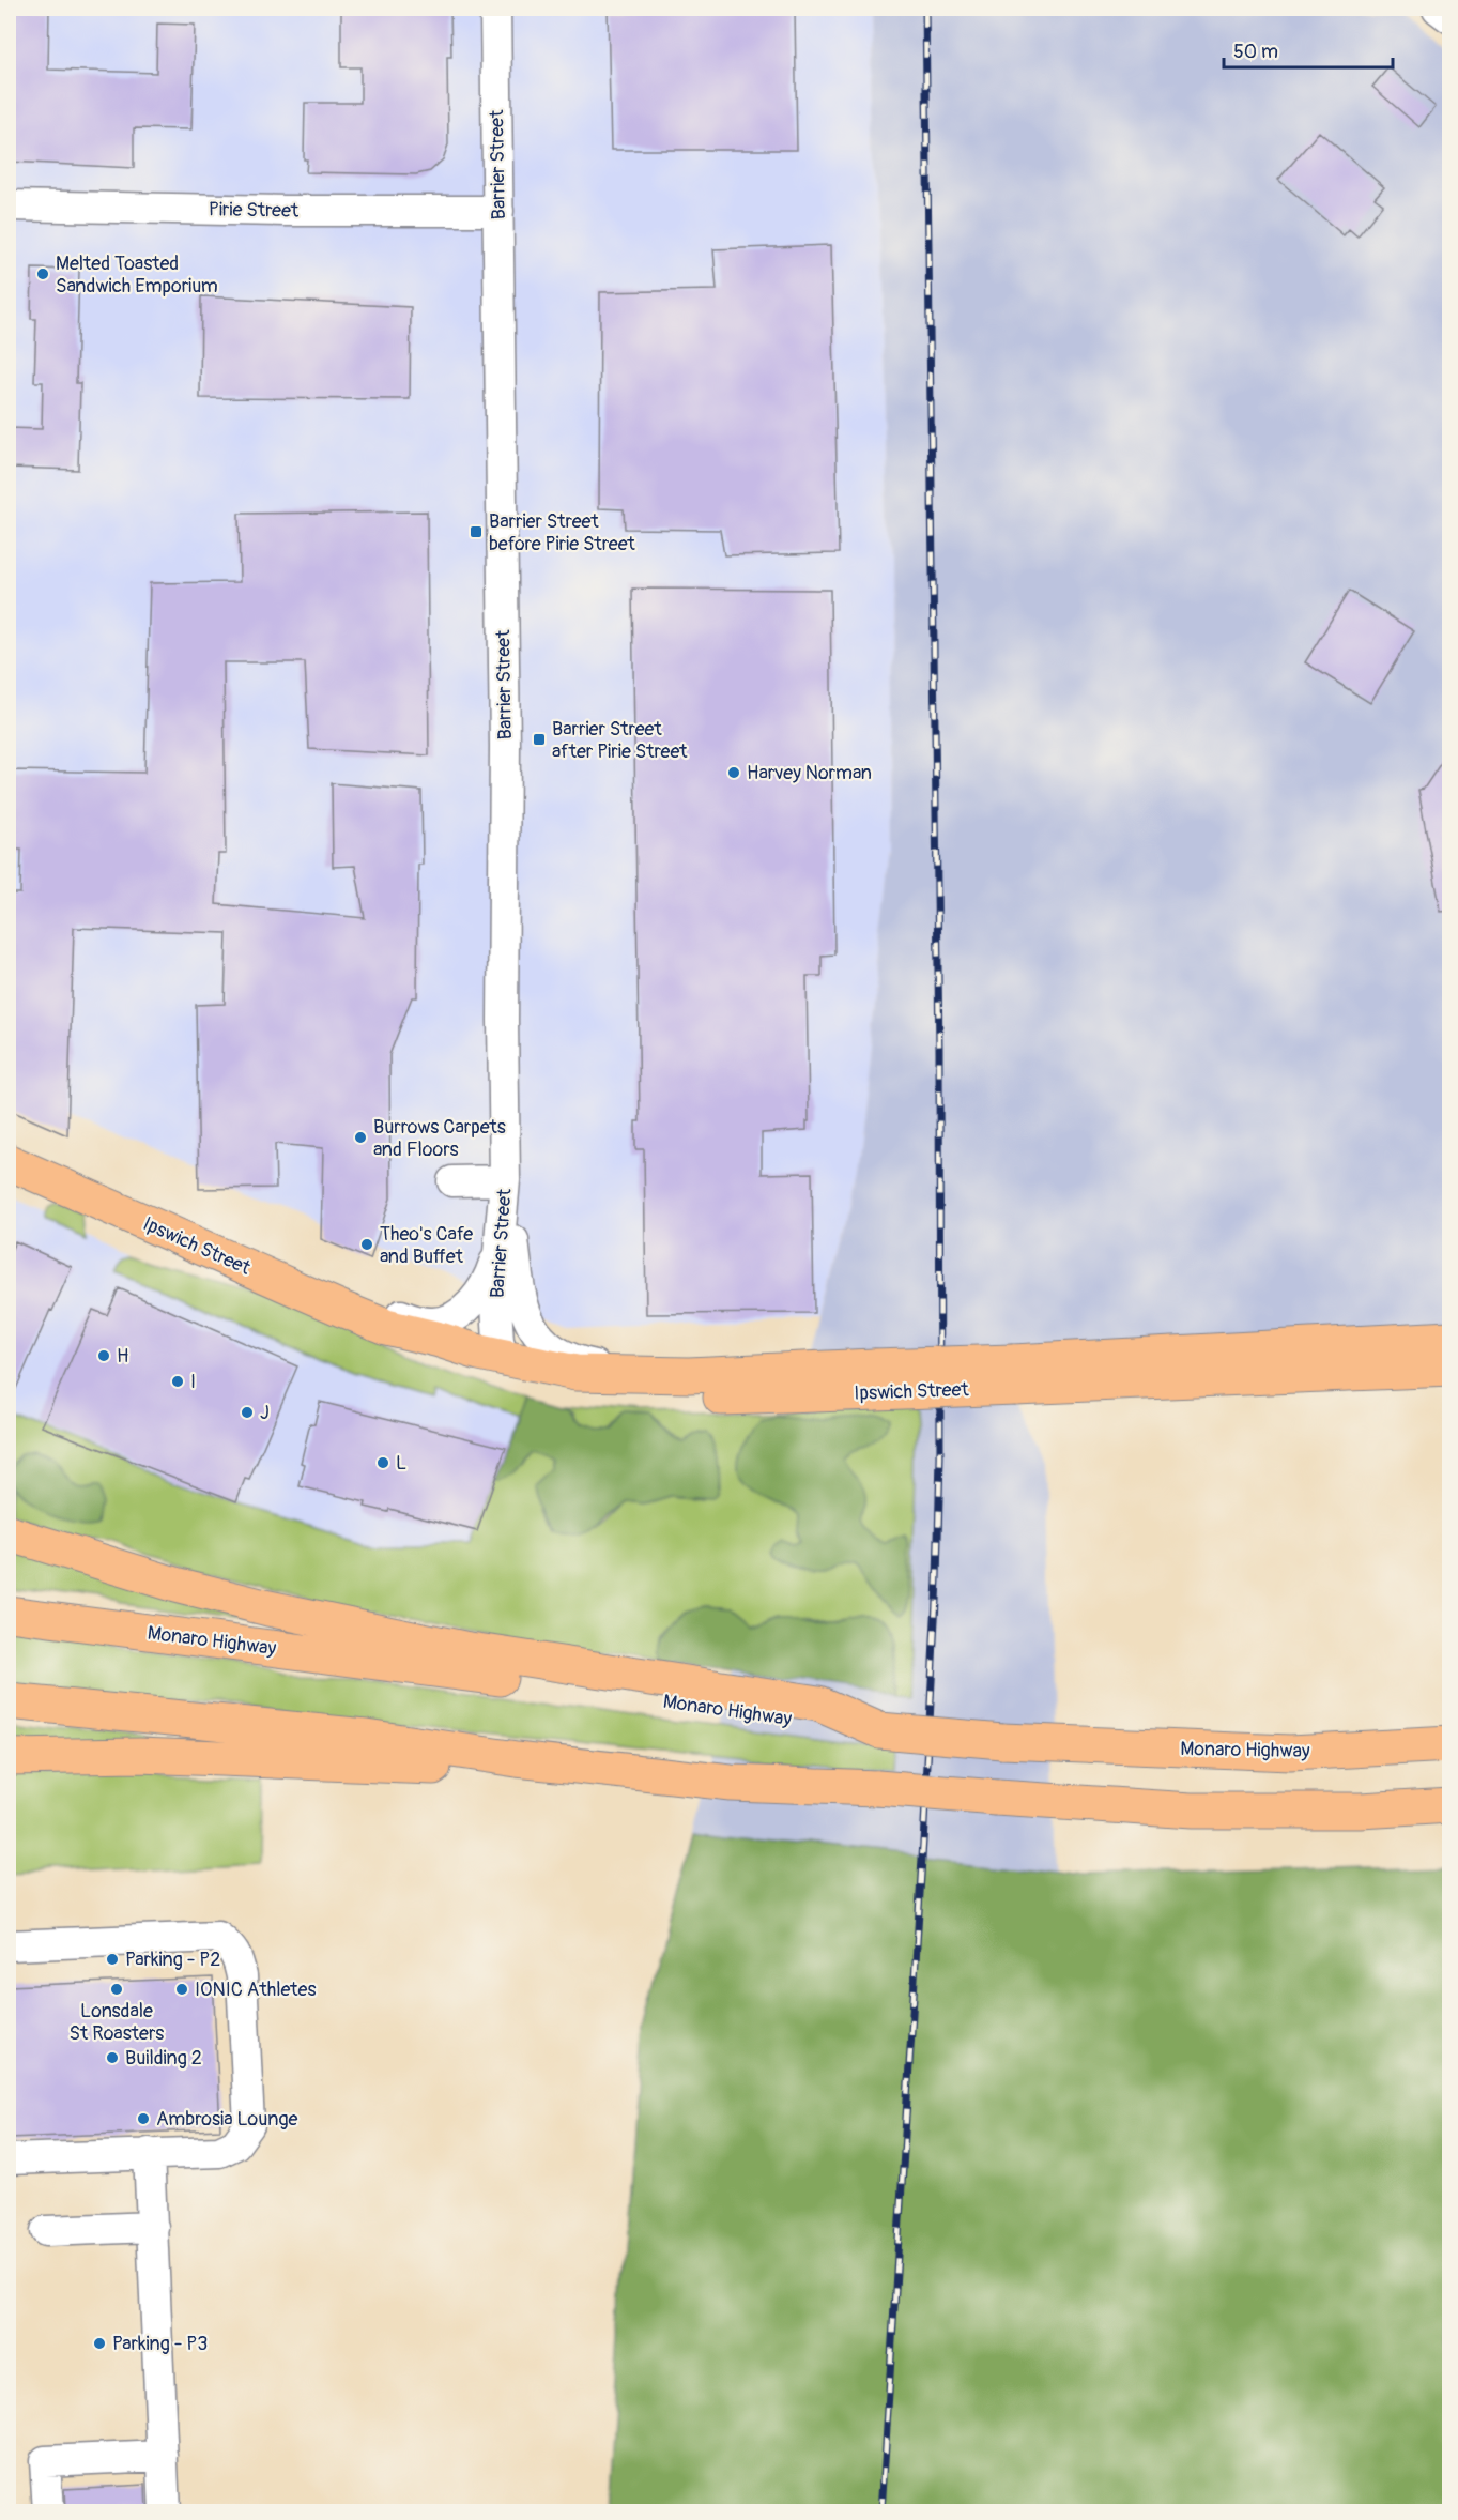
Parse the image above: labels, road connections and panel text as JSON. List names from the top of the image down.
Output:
{
  "streets": {
    "main road": ["Ipswich Street", "Monaro Highway"],
    "street": ["Barrier Street", "Pirie Street"]
  },
  "crossings": [
    ["Barrier Street", "Pirie Street"],
    ["Barrier Street", "Ipswich Street"]
  ],
  "places": {
    "other": [
      "Melted Toasted Sandwich Emporium",
      "Harvey Norman",
      "Burrows Carpets and Floors",
      "Theo's Cafe and Buffet",
      "H",
      "I",
      "J",
      "L",
      "Parking - P2",
      "Lonsdale St Roasters",
      "IONIC Athletes",
      "Building 2",
      "Ambrosia Lounge",
      "Parking - P3"
    ],
    "transit": ["Barrier Street before Pirie Street", "Barrier Street after Pirie Street"]
  },
  "scale_bar": "50 m"
}
